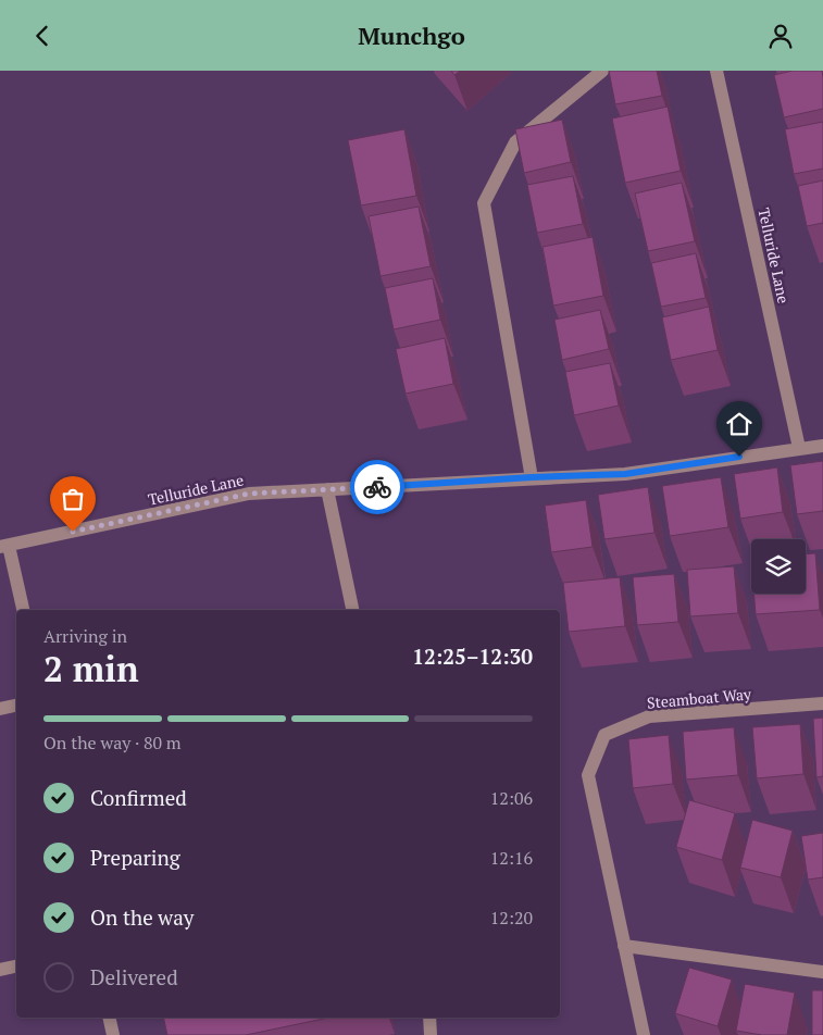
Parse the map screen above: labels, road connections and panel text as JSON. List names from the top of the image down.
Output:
{
  "streets": {
    "street": ["Telluride Lane", "Steamboat Way"]
  },
  "page": {
    "header": "Munchgo",
    "heading": ["2 min", "Arriving in", "12:25–12:30"],
    "bar": "On the way · 80 m",
    "list": [
      ["Confirmed", "12:06"],
      ["Preparing", "12:16"],
      ["On the way", "12:20"],
      "Delivered"
    ]
  }
}
